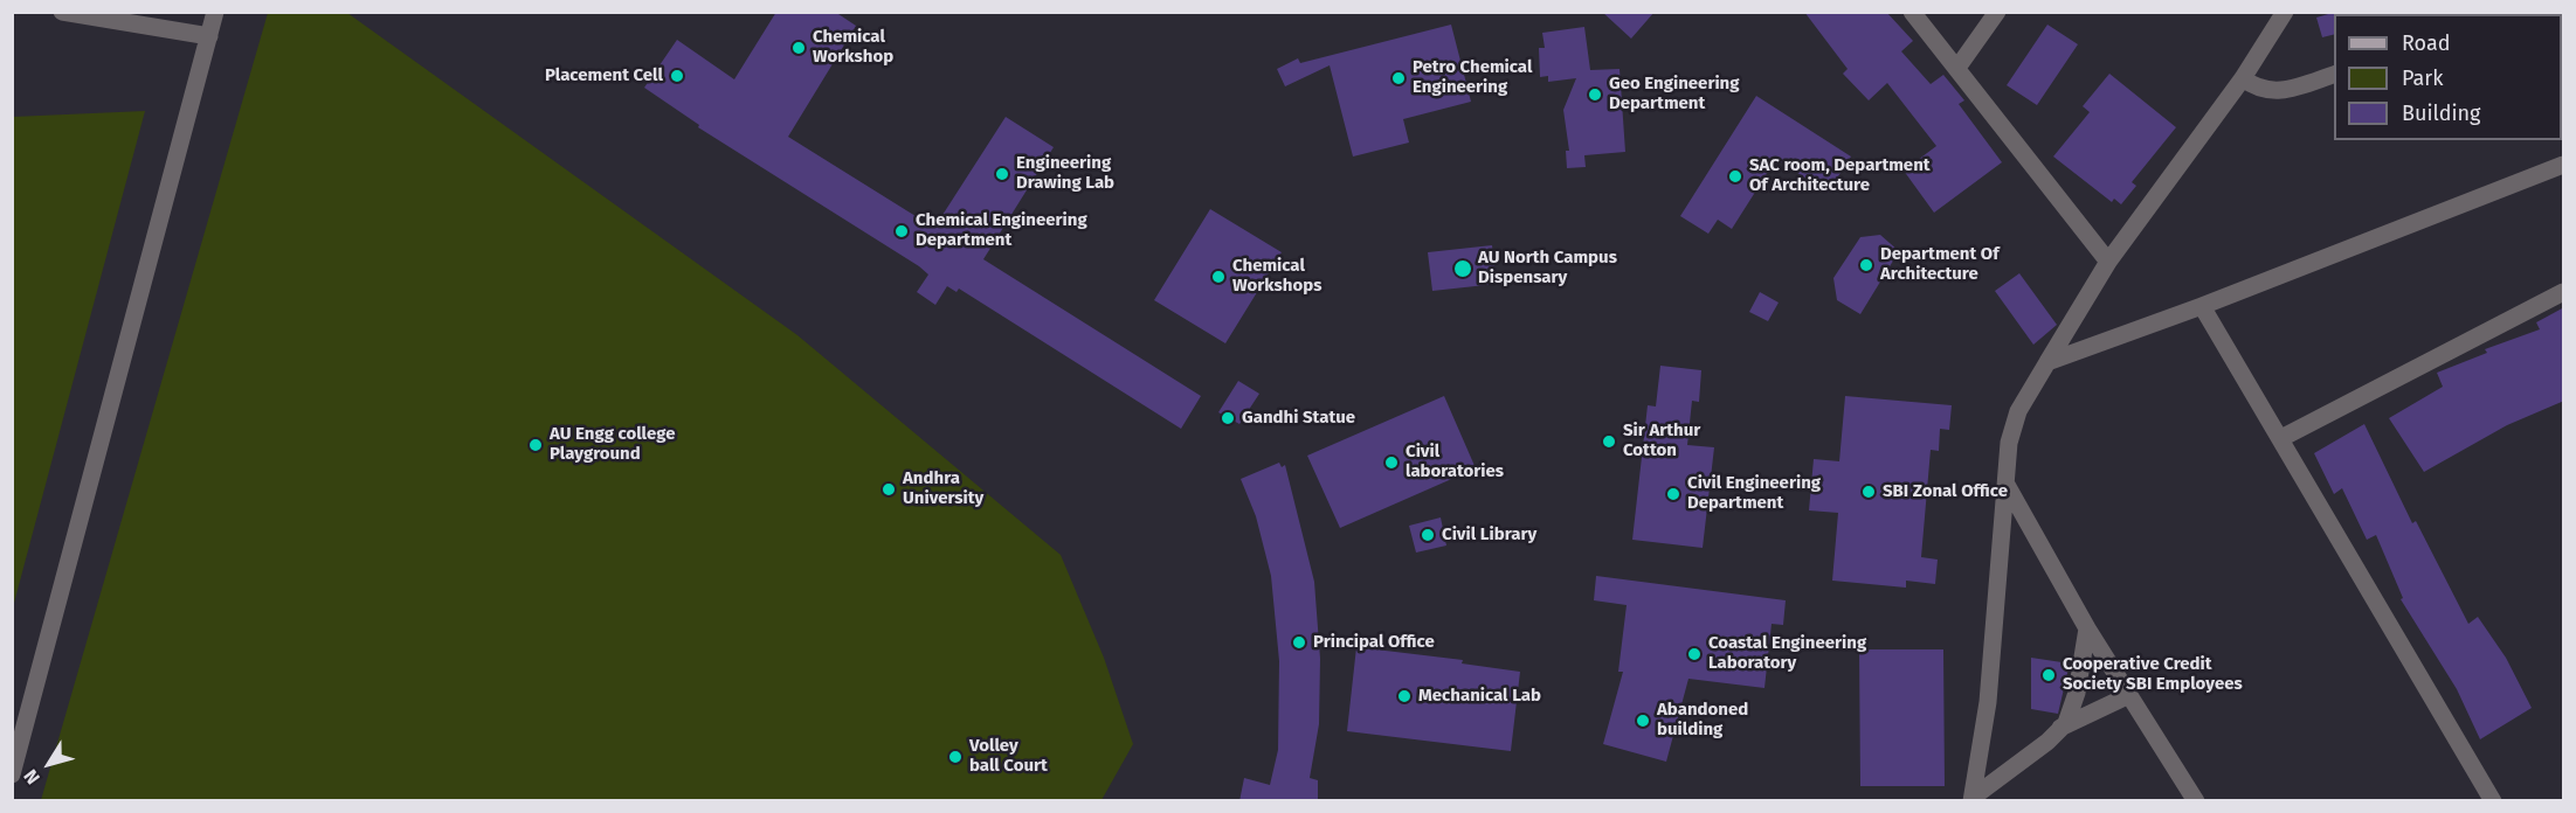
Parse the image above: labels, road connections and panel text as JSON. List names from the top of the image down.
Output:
{
  "places": [
    "Chemical Workshop",
    "Placement Cell",
    "Petro Chemical Engineering",
    "Geo Engineering Department",
    "Engineering Drawing Lab",
    "SAC room, Department Of Architecture",
    "Chemical Engineering Department",
    "Department Of Architecture",
    "AU North Campus Dispensary",
    "Chemical Workshops",
    "Gandhi Statue",
    "Sir Arthur Cotton",
    "AU Engg college Playground",
    "Civil laboratories",
    "Andhra University",
    "SBI Zonal Office",
    "Civil Engineering Department",
    "Civil Library",
    "Principal Office",
    "Coastal Engineering Laboratory",
    "Cooperative Credit Society SBI Employees",
    "Mechanical Lab",
    "Abandoned building",
    "Volley ball Court"
  ],
  "legend": ["Road", "Park", "Building"],
  "north": "bottom left"
}
